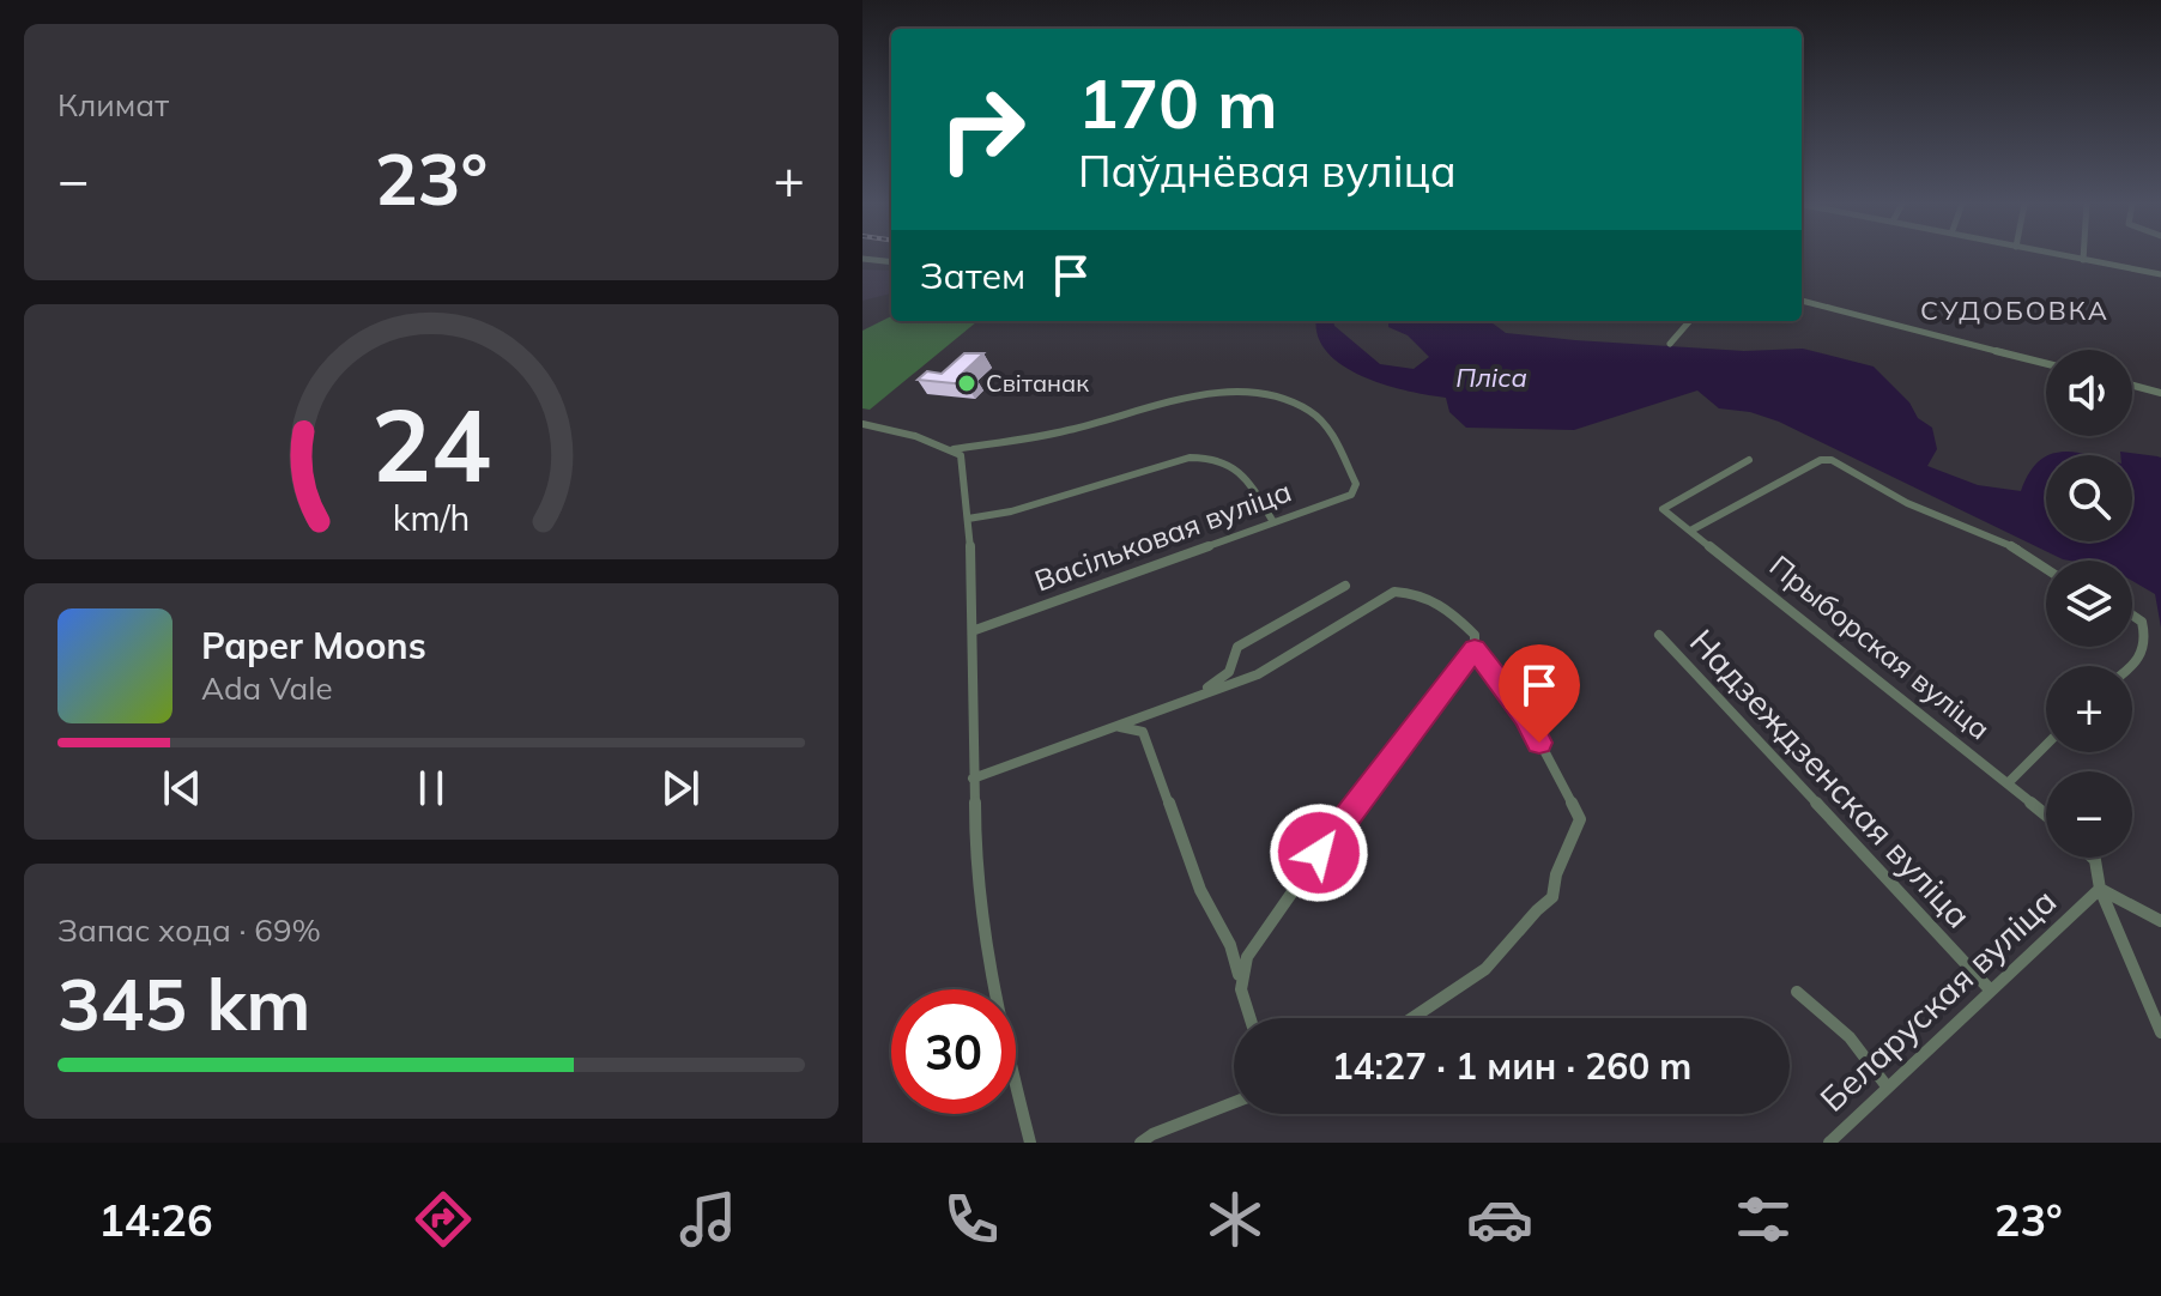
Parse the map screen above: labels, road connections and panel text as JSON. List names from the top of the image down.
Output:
{
  "streets": {
    "street": [
      "Васільковая вуліца",
      "Прыборская вуліца",
      "Надзеждзенская вуліца",
      "Беларуская вуліца"
    ]
  },
  "crossings": [
    ["Надзеждзенская вуліца", "Беларуская вуліца"]
  ],
  "districts": ["СУДОБОВКА"],
  "water": ["Пліса"],
  "places": ["Світанак"],
  "page": {
    "tile": [
      "Климат",
      ["Запас хода · 69%", "345 km"]
    ],
    "turn": ["170 m", "Паўднёвая вуліца"],
    "heat": ["−", "23°", "+"],
    "then": "Затем",
    "map_buttons": ["+", "−"],
    "song": ["Paper Moons", "Ada Vale"],
    "limit": "30",
    "trip": "14:27 · 1 мин · 260 m",
    "tabs": ["14:26", "23°"],
    "gauge": ["24", "km/h"]
  }
}
